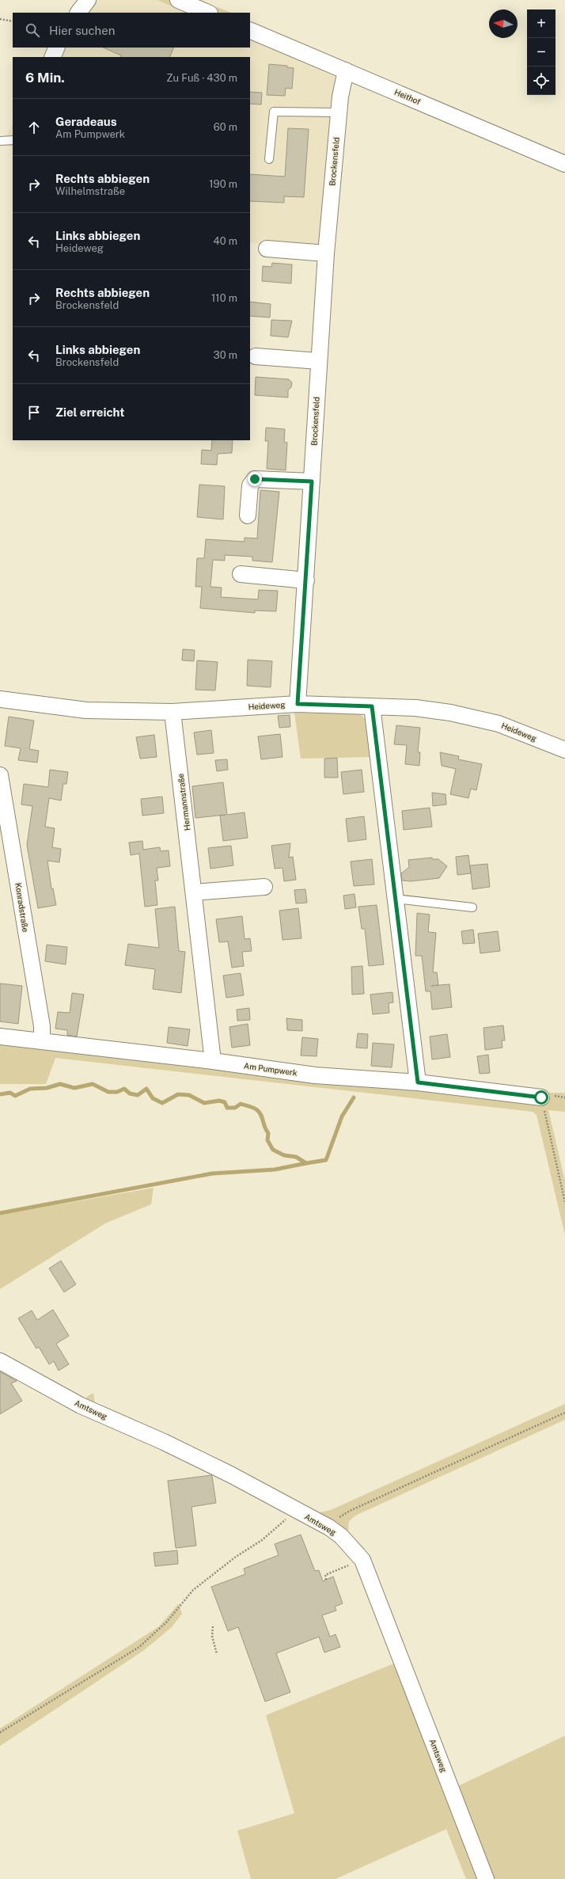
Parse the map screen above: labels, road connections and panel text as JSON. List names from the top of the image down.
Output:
{
  "streets": {
    "street": [
      "Heithof",
      "Brockensfeld",
      "Heideweg",
      "Hermannstraße",
      "Konradstraße",
      "Am Pumpwerk",
      "Amtsweg"
    ]
  },
  "crossings": [
    ["Heithof", "Brockensfeld"],
    ["Brockensfeld", "Heideweg"],
    ["Heideweg", "Hermannstraße"],
    ["Hermannstraße", "Am Pumpwerk"],
    ["Konradstraße", "Am Pumpwerk"]
  ],
  "north": "left",
  "page": {
    "map_buttons": ["+", "−"],
    "search": "Hier suchen",
    "heading": ["6 Min.", "Zu Fuß · 430 m"],
    "list": [
      ["Geradeaus", "Am Pumpwerk", "60 m"],
      ["Rechts abbiegen", "Wilhelmstraße", "190 m"],
      ["Links abbiegen", "Heideweg", "40 m"],
      ["Rechts abbiegen", "Brockensfeld", "110 m"],
      ["Links abbiegen", "Brockensfeld", "30 m"],
      "Ziel erreicht"
    ]
  }
}
